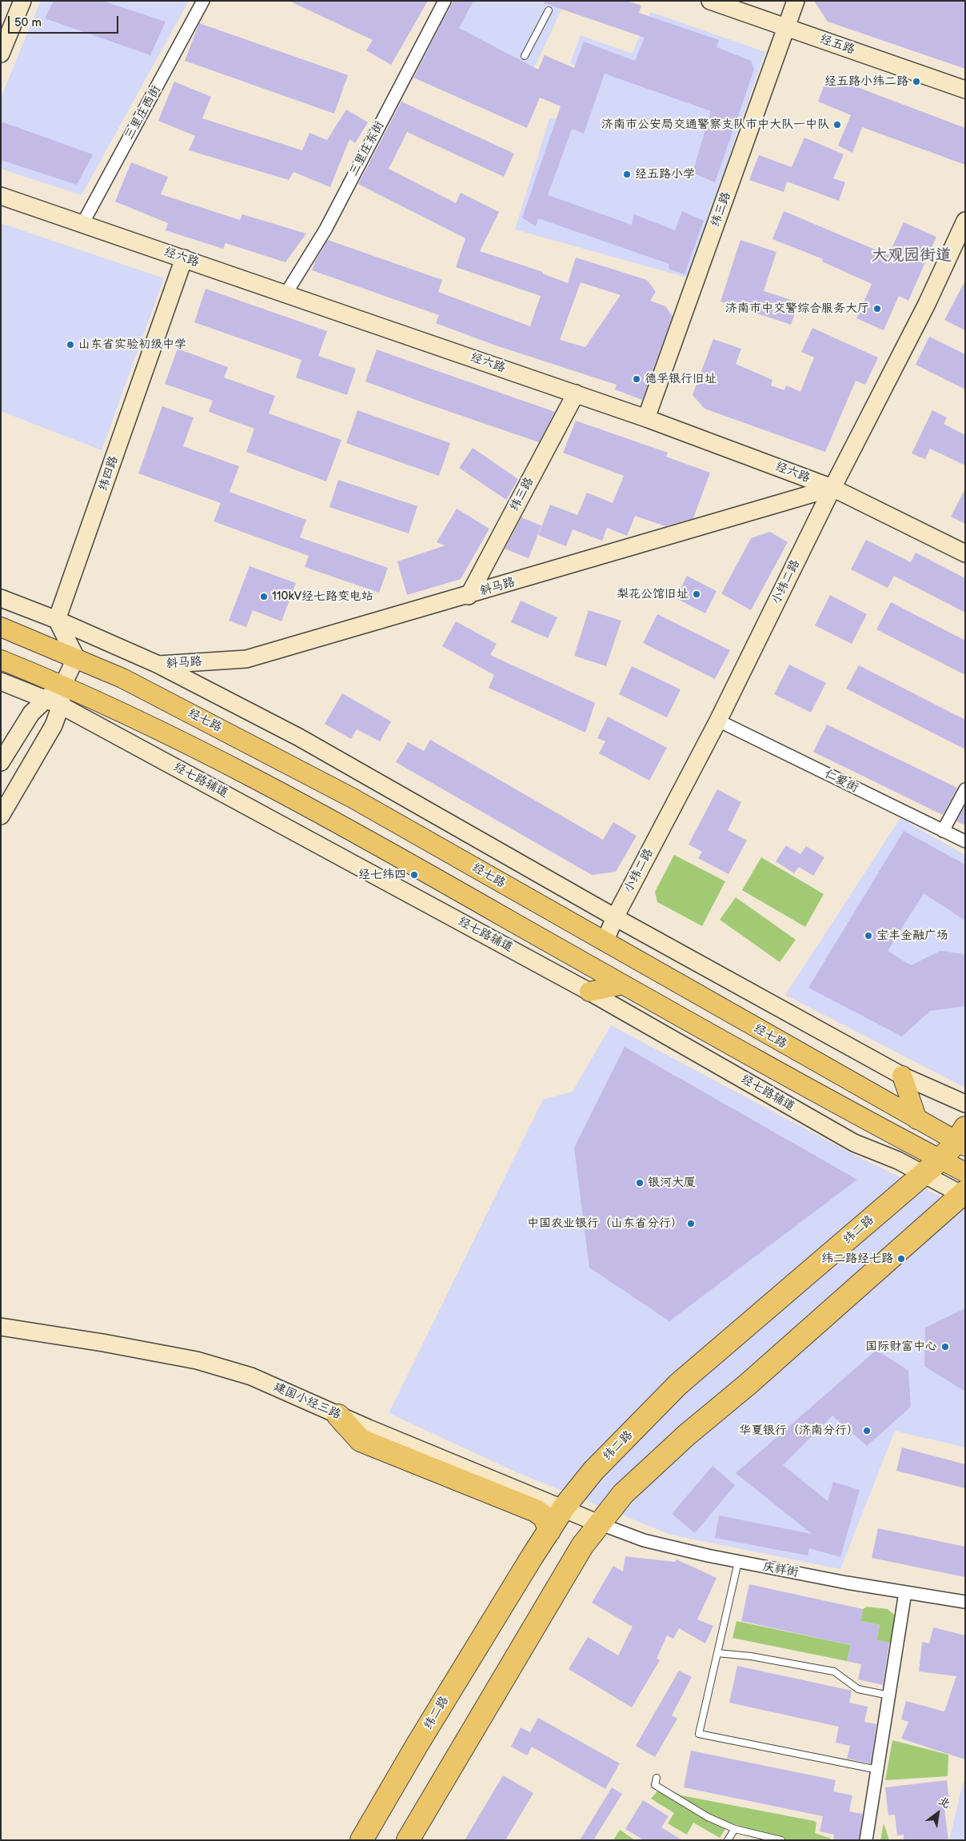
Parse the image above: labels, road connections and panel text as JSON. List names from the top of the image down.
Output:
{
  "streets": {
    "highway": ["纬二路"],
    "main road": ["经七路"],
    "street": [
      "经五路",
      "三里庄西街",
      "三里庄东街",
      "纬三路",
      "经六路",
      "纬四路",
      "小纬二路",
      "斜马路",
      "经七路辅道",
      "仁爱街",
      "建国小经三路",
      "庆祥街"
    ]
  },
  "crossings": [
    ["经五路", "纬三路"],
    ["三里庄西街", "经六路"],
    ["三里庄东街", "经六路"],
    ["纬三路", "经六路"],
    ["纬三路", "斜马路"],
    ["经六路", "纬四路"],
    ["经六路", "小纬二路"],
    ["经六路", "斜马路"],
    ["小纬二路", "斜马路"],
    ["小纬二路", "经七路"],
    ["小纬二路", "仁爱街"],
    ["经七路", "纬二路"],
    ["经七路辅道", "纬二路"]
  ],
  "districts": ["大观园街道"],
  "places": [
    "经五路小纬二路",
    "济南市公安局交通警察支队市中大队一中队",
    "经五路小学",
    "济南市中交警综合服务大厅",
    "山东省实验初级中学",
    "德孚银行旧址",
    "梨花公馆旧址",
    "110kV经七路变电站",
    "经七纬四",
    "宝丰金融广场",
    "银河大厦",
    "中国农业银行（山东省分行）",
    "纬二路经七路",
    "国际财富中心",
    "华夏银行（济南分行）"
  ],
  "scale_bar": "50 m",
  "north": "top right"
}
